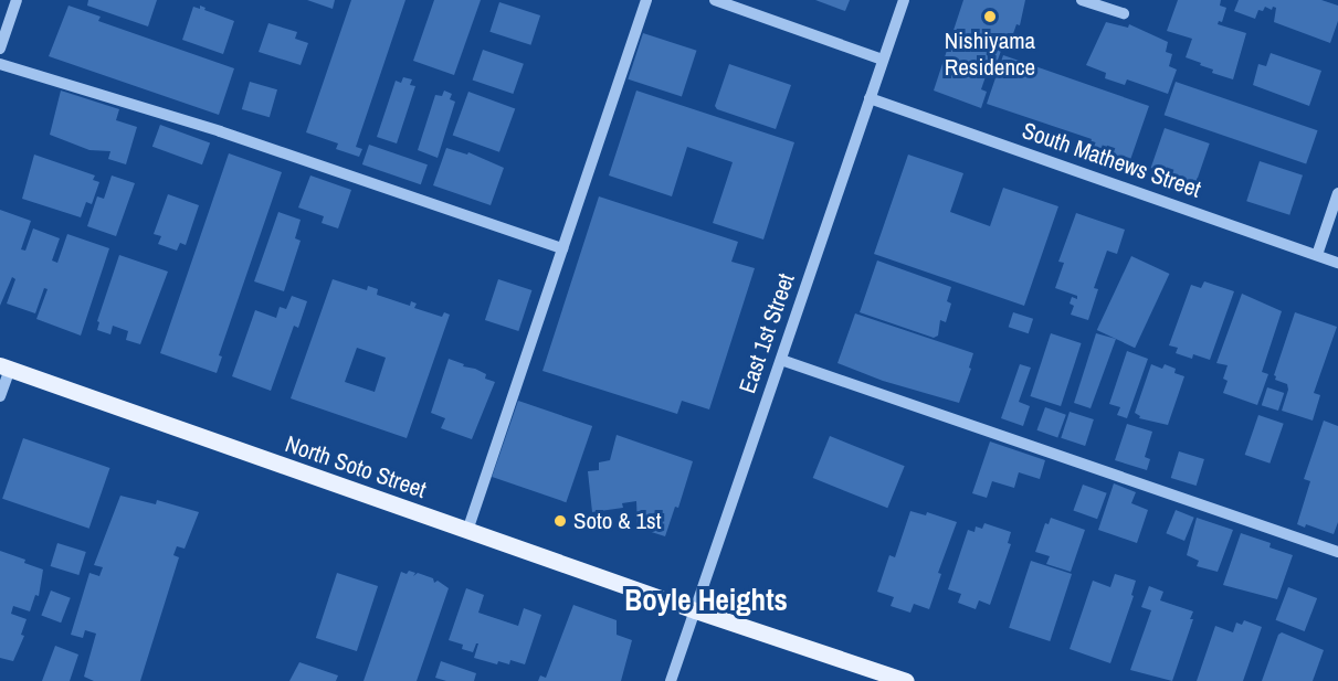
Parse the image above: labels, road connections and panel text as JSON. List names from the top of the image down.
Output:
{
  "streets": {
    "main road": ["North Soto Street"],
    "street": ["South Mathews Street", "East 1st Street"]
  },
  "crossings": [
    ["South Mathews Street", "East 1st Street"],
    ["East 1st Street", "North Soto Street"]
  ],
  "districts": ["Boyle Heights"],
  "places": ["Nishiyama Residence", "Soto & 1st"]
}
